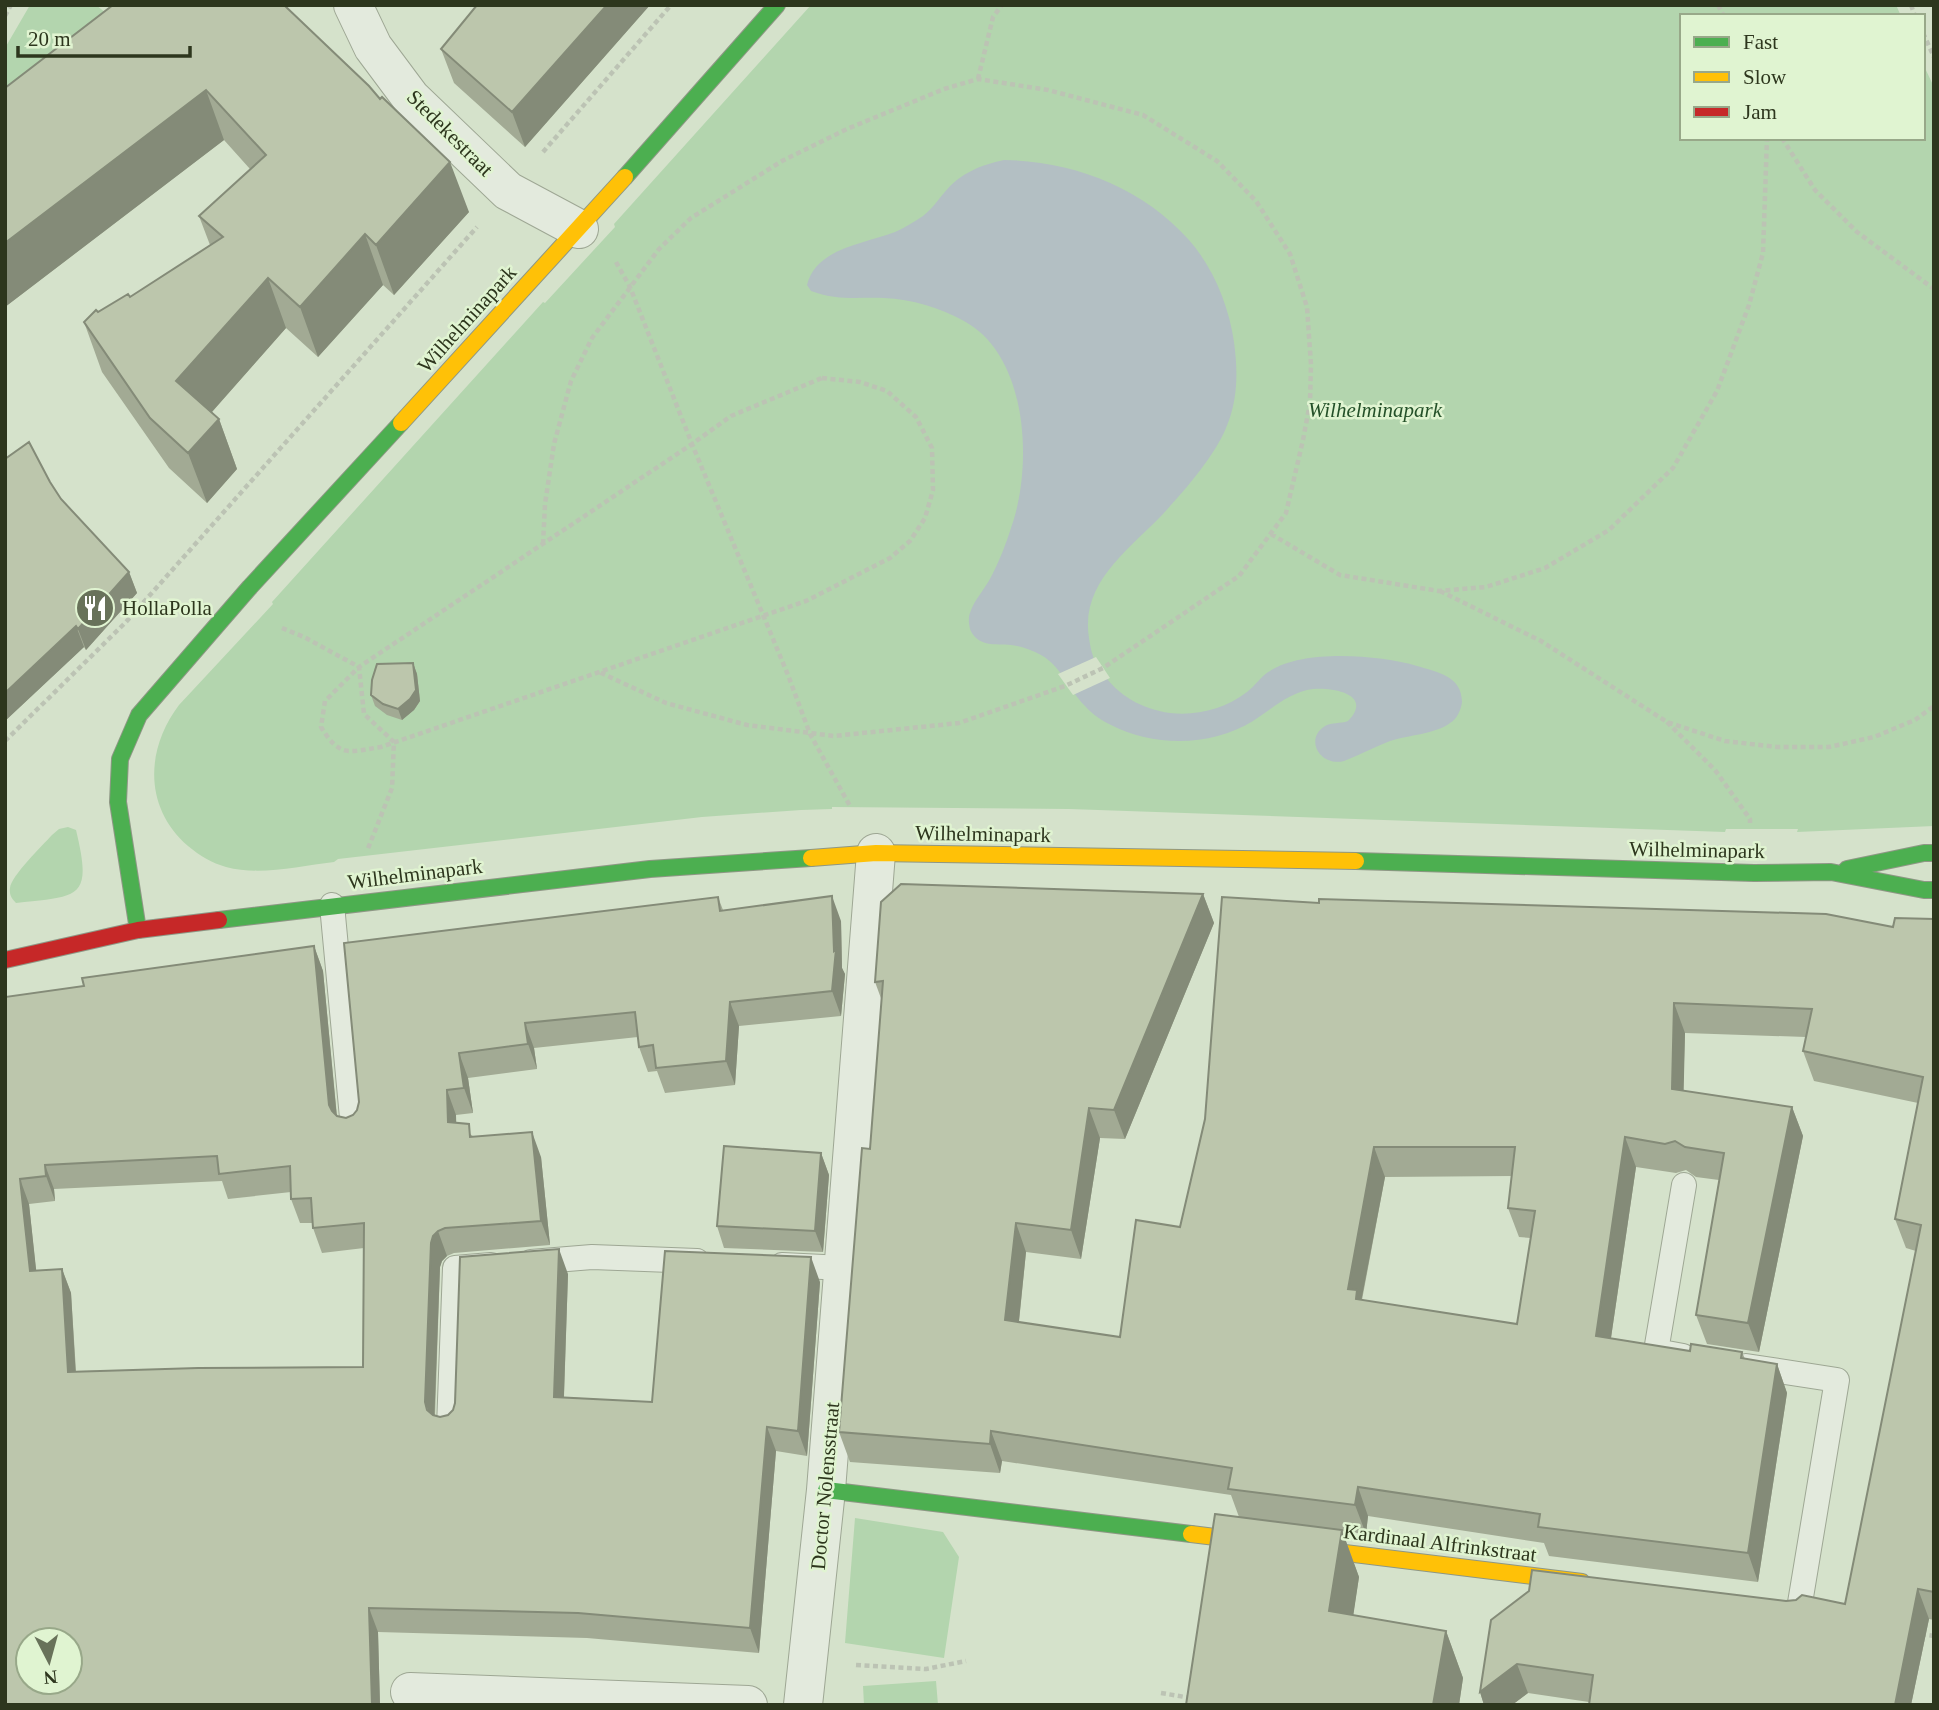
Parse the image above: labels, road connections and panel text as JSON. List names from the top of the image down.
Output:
{
  "streets": {
    "street": [
      "Stedekestraat",
      "Wilhelminapark",
      "Doctor Nolensstraat",
      "Kardinaal Alfrinkstraat"
    ]
  },
  "crossings": [
    ["Stedekestraat", "Wilhelminapark"],
    ["Wilhelminapark", "Doctor Nolensstraat"],
    ["Doctor Nolensstraat", "Kardinaal Alfrinkstraat"]
  ],
  "parks": ["Wilhelminapark"],
  "places": {
    "restaurant": ["HollaPolla"]
  },
  "legend": ["Fast", "Slow", "Jam"],
  "scale_bar": "20 m",
  "north": "bottom"
}
